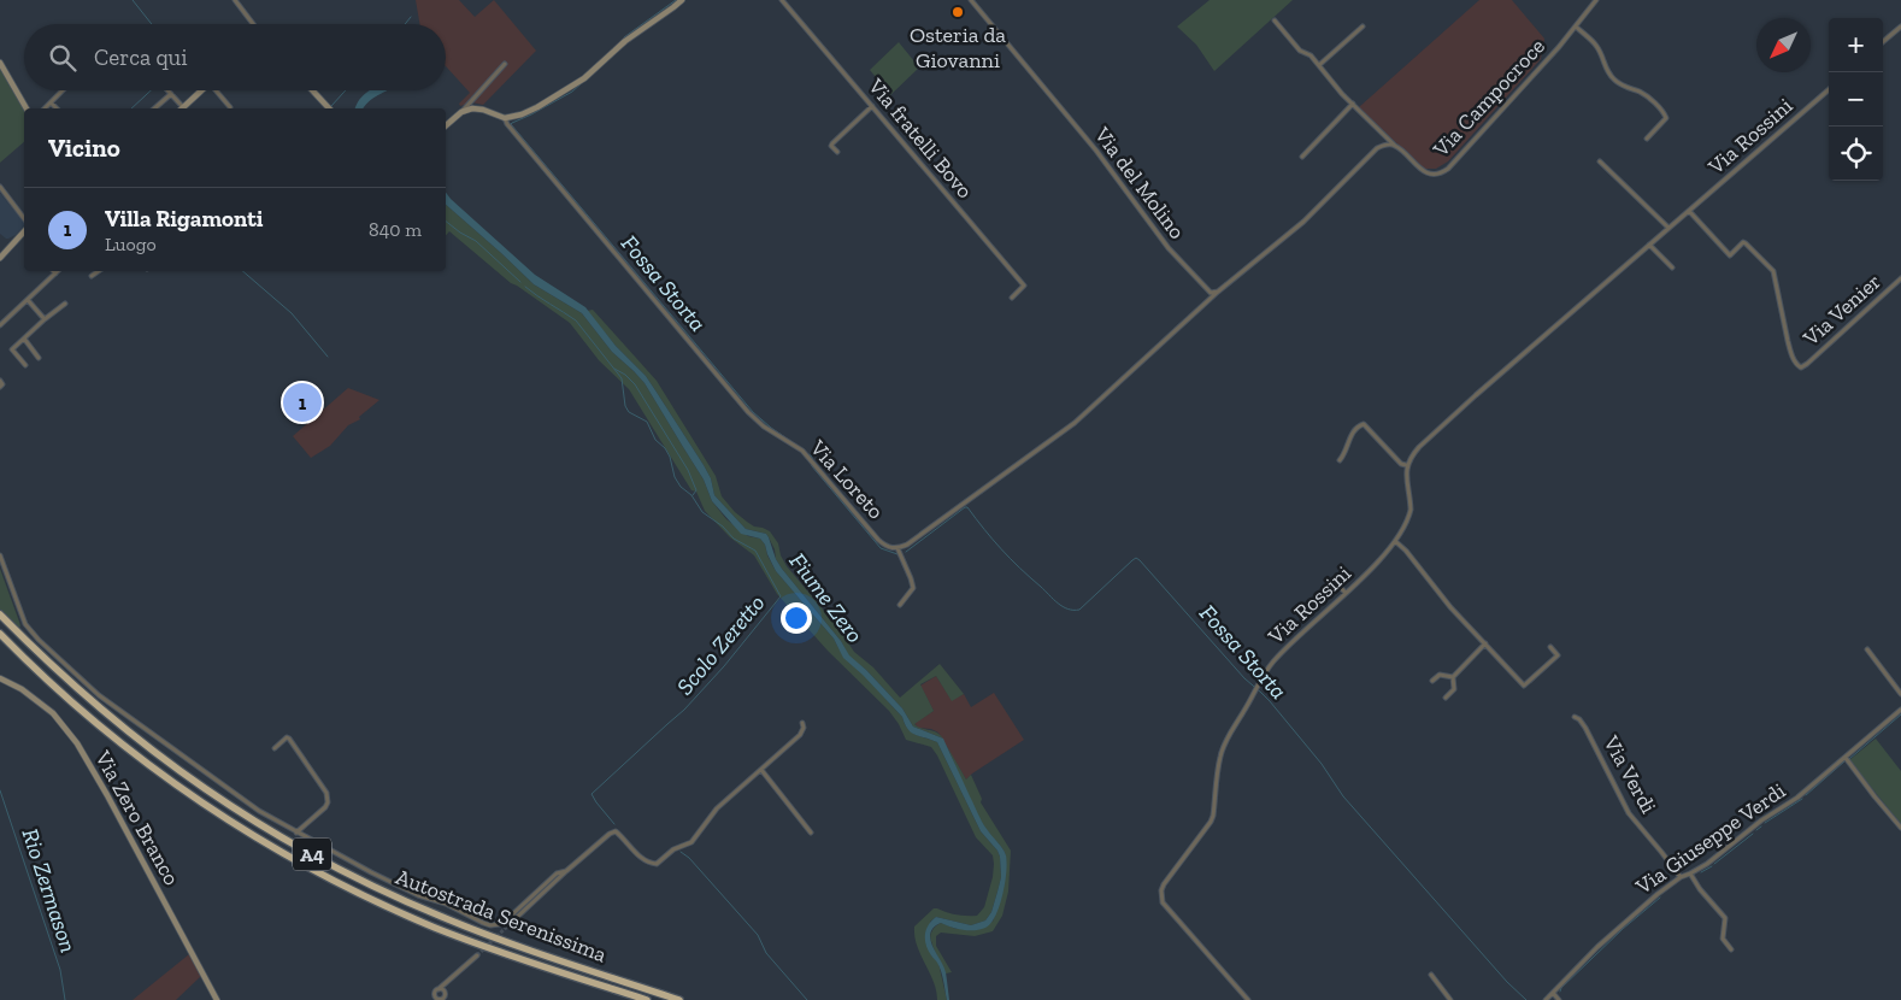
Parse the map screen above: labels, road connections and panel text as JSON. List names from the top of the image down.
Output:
{
  "streets": {
    "highway": ["A4", "Autostrada Serenissima"],
    "street": [
      "Via Campocroce",
      "Via Rossini",
      "Via fratelli Bovo",
      "Via del Molino",
      "Via Venier",
      "Via Loreto",
      "Via Verdi",
      "Via Zero Branco",
      "Via Giuseppe Verdi"
    ]
  },
  "crossings": [
    ["Via Rossini", "Via Venier"],
    ["Via Verdi", "Via Giuseppe Verdi"]
  ],
  "water": [
    "Fossa Storta",
    "Fiume Zero",
    "Scolo Zeretto",
    "Rio Zermason"
  ],
  "places": ["Osteria da Giovanni"],
  "north": "bottom left",
  "page": {
    "map_buttons": ["+", "−"],
    "search": "Cerca qui",
    "heading": "Vicino",
    "list": [
      {
        "mark": "1",
        "name": "Villa Rigamonti",
        "note": "Luogo",
        "value": "840 m"
      }
    ],
    "pins": "1"
  }
}
